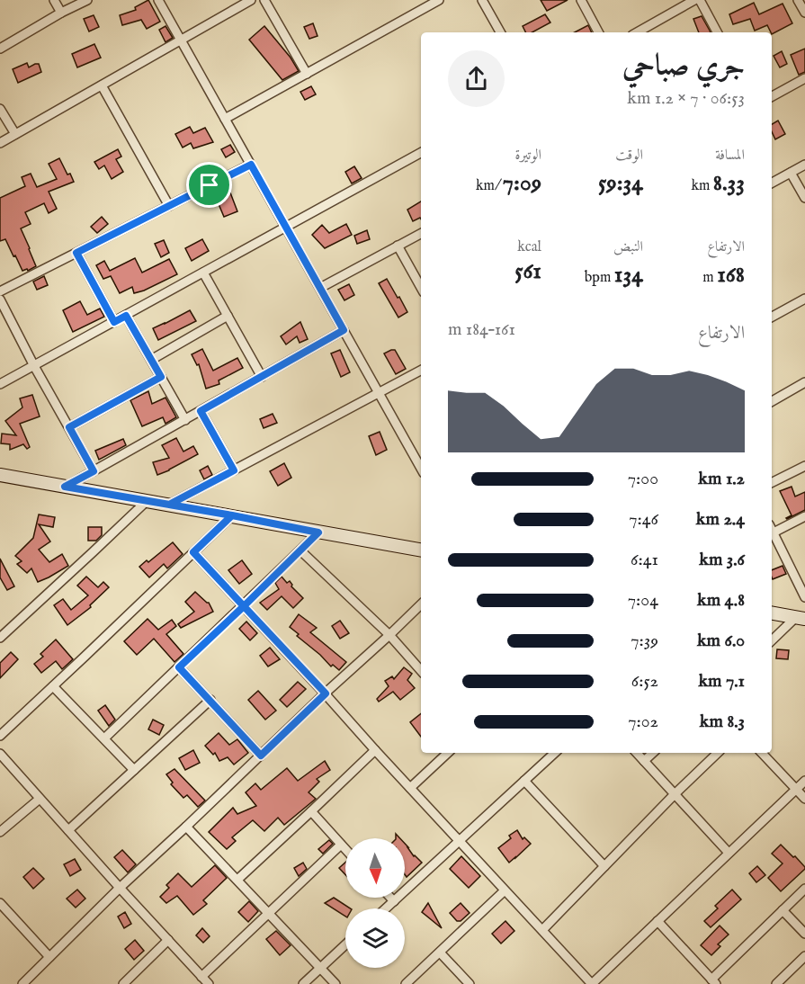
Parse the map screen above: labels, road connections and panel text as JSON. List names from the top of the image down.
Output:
{
  "north": "bottom",
  "page": {
    "heading": ["جري صباحي", "06:53 · 7 × 1.2 km"],
    "stats": [
      ["المسافة", "8.33 km"],
      ["الوقت", "59:34"],
      ["الوتيرة", "7:09 /km"],
      ["الارتفاع", "168 m"],
      ["النبض", "134 bpm"],
      ["kcal", "561"]
    ],
    "chart": ["الارتفاع", "161–184 m"],
    "list": [
      {
        "name": "1.2 km",
        "note": "7:00"
      },
      {
        "name": "2.4 km",
        "note": "7:46"
      },
      {
        "name": "3.6 km",
        "note": "6:41"
      },
      {
        "name": "4.8 km",
        "note": "7:04"
      },
      {
        "name": "6.0 km",
        "note": "7:39"
      },
      {
        "name": "7.1 km",
        "note": "6:52"
      },
      {
        "name": "8.3 km",
        "note": "7:02"
      }
    ]
  }
}
